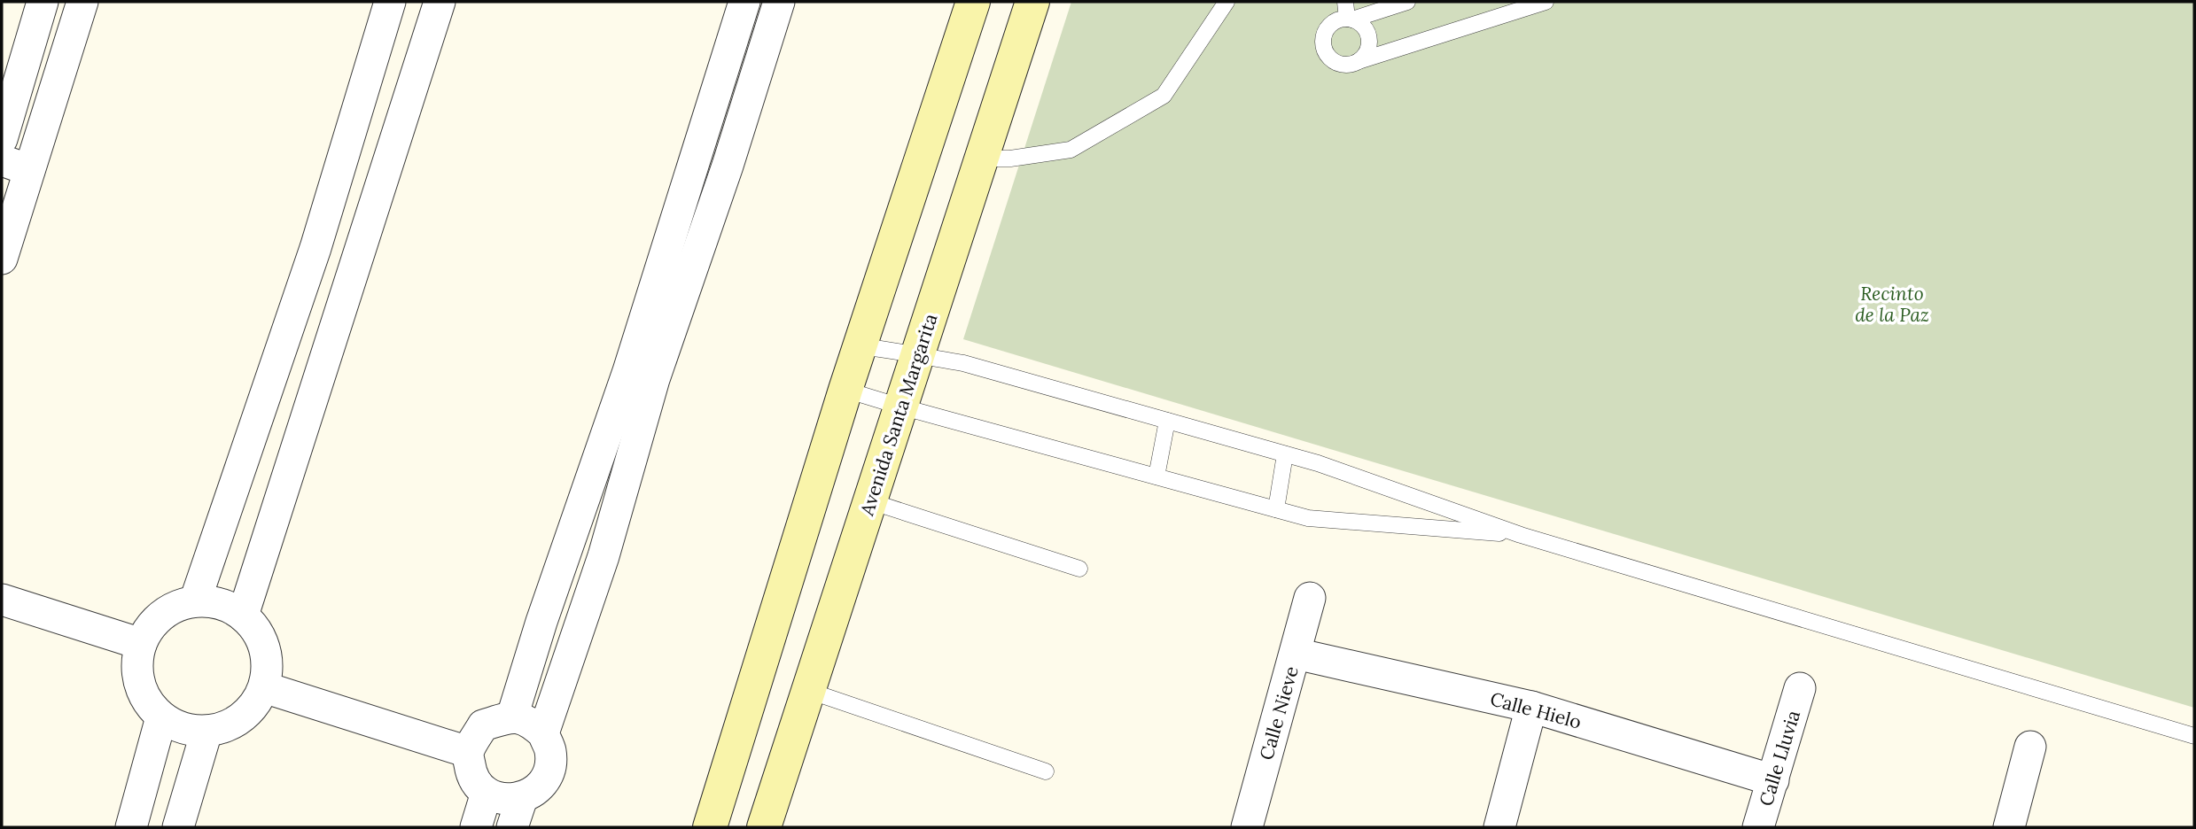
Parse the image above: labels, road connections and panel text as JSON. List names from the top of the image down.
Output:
{
  "streets": {
    "main road": ["Avenida Santa Margarita"],
    "street": ["Calle Hielo", "Calle Nieve", "Calle Lluvia"]
  },
  "crossings": [
    ["Calle Hielo", "Calle Nieve"],
    ["Calle Hielo", "Calle Lluvia"]
  ],
  "parks": ["Recinto de la Paz"]
}
